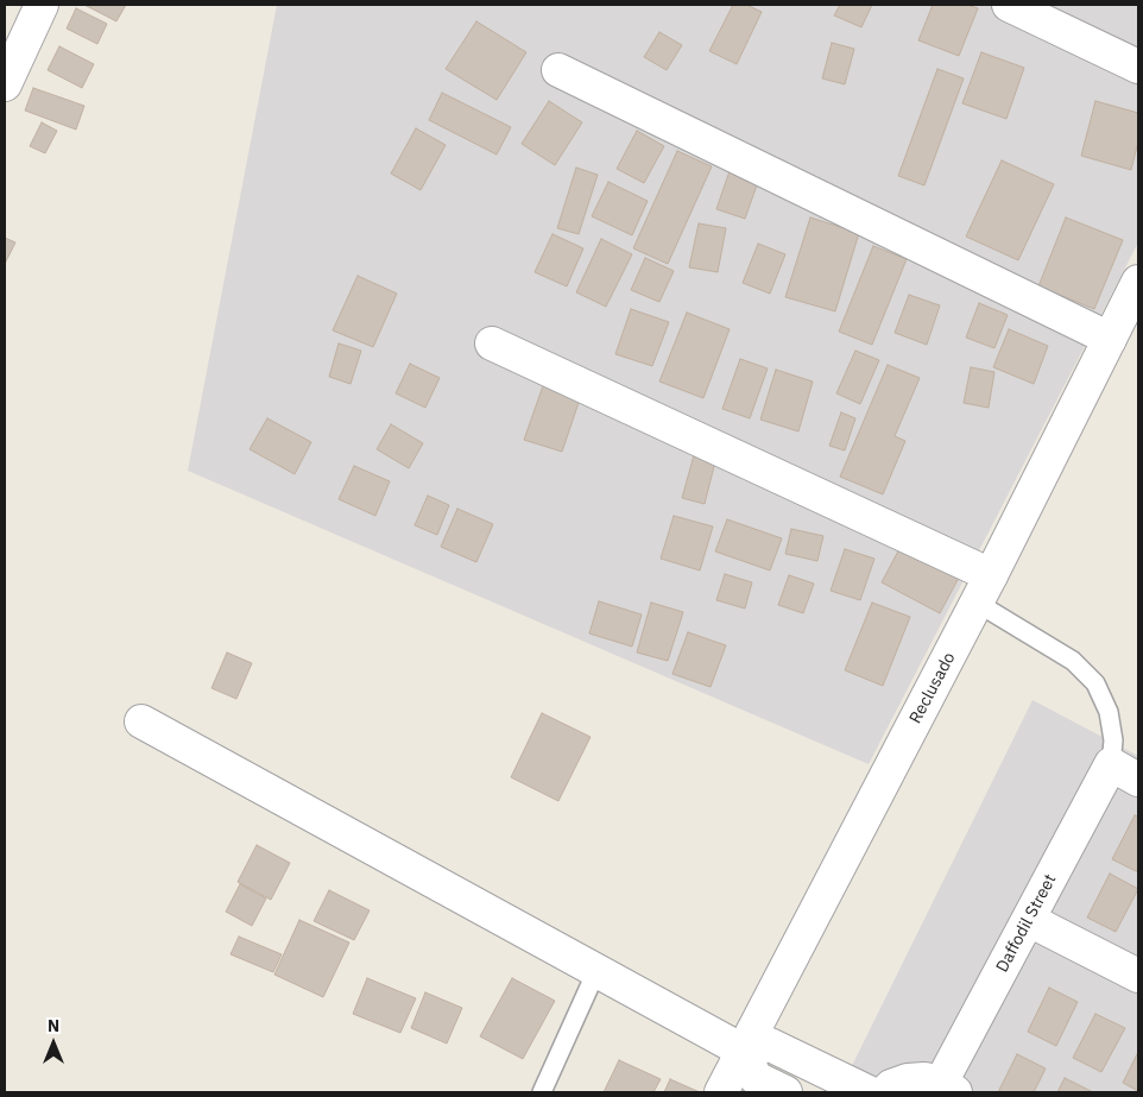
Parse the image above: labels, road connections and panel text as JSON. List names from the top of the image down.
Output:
{
  "streets": {
    "street": ["Reclusado", "Daffodil Street"]
  },
  "north": "top"
}
